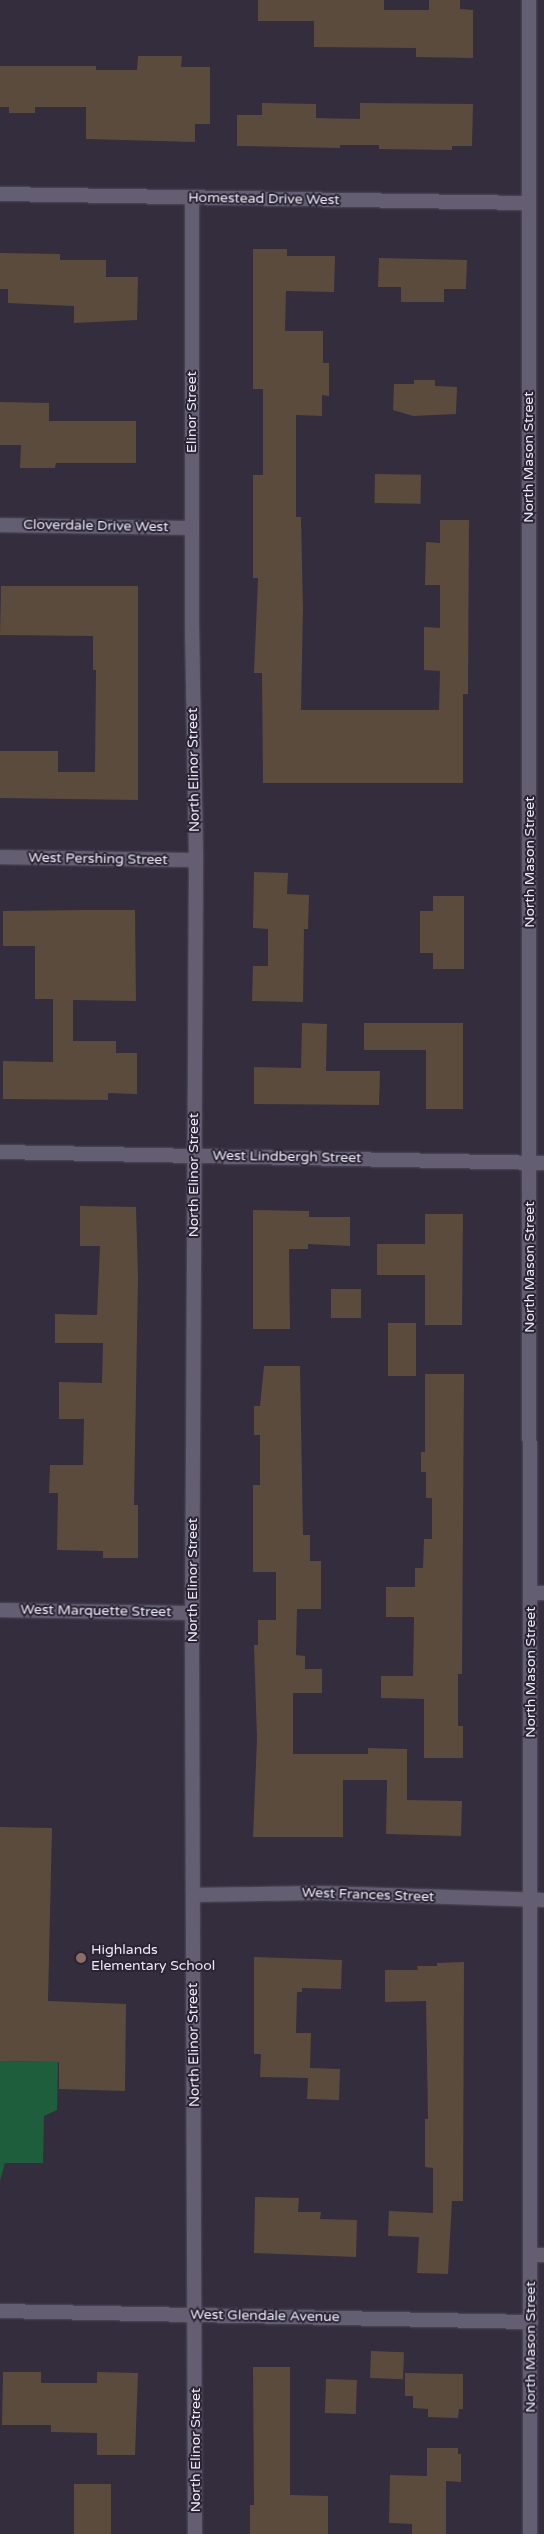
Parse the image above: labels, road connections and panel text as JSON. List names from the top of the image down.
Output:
{
  "streets": {
    "street": [
      "Homestead Drive West",
      "Elinor Street",
      "North Mason Street",
      "Cloverdale Drive West",
      "North Elinor Street",
      "West Pershing Street",
      "West Lindbergh Street",
      "West Marquette Street",
      "West Frances Street",
      "West Glendale Avenue"
    ]
  },
  "crossings": [
    ["Homestead Drive West", "Elinor Street"],
    ["Homestead Drive West", "North Mason Street"],
    ["Elinor Street", "Cloverdale Drive West"],
    ["Elinor Street", "North Elinor Street"],
    ["North Mason Street", "West Lindbergh Street"],
    ["North Mason Street", "West Frances Street"],
    ["North Mason Street", "West Glendale Avenue"],
    ["North Elinor Street", "West Pershing Street"],
    ["North Elinor Street", "West Lindbergh Street"],
    ["North Elinor Street", "West Marquette Street"],
    ["North Elinor Street", "West Frances Street"],
    ["North Elinor Street", "West Glendale Avenue"]
  ],
  "places": ["Highlands Elementary School"]
}
